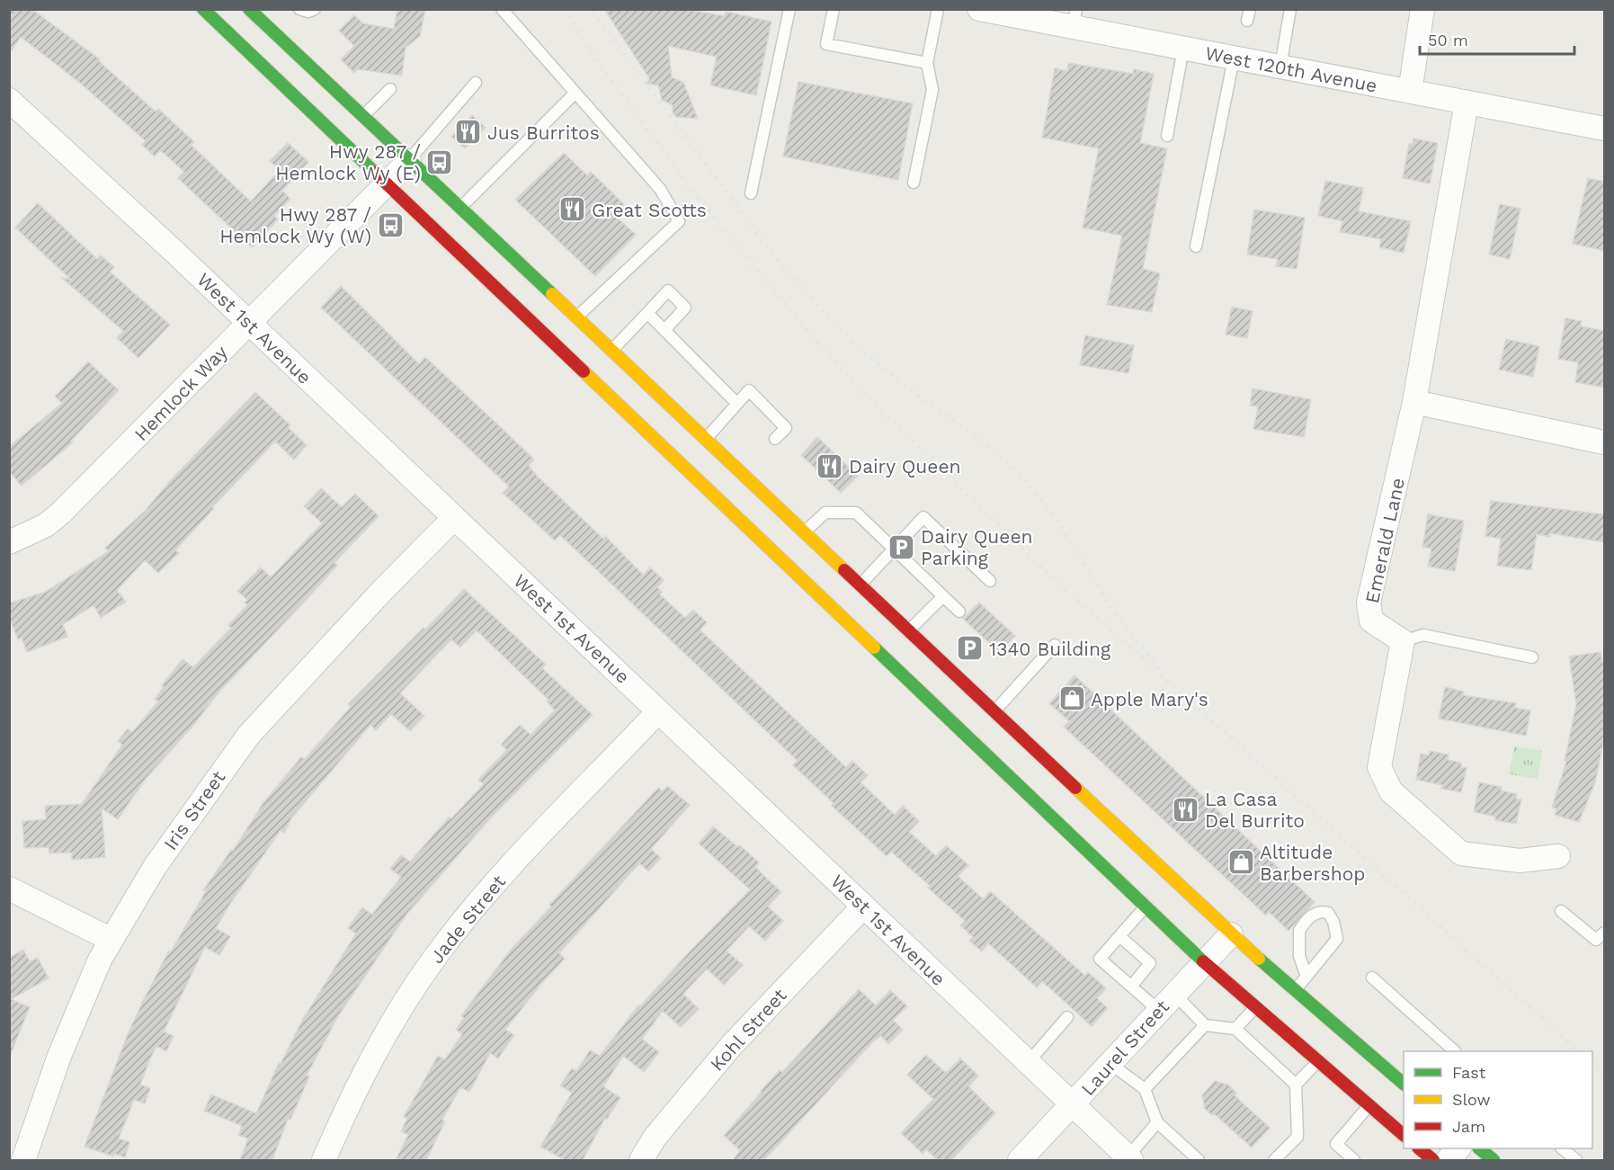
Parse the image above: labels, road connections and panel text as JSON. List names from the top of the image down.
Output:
{
  "streets": {
    "street": [
      "West 120th Avenue",
      "West 1st Avenue",
      "Hemlock Way",
      "Emerald Lane",
      "Iris Street",
      "Jade Street",
      "Kohl Street",
      "Laurel Street"
    ]
  },
  "crossings": [
    ["West 120th Avenue", "Emerald Lane"],
    ["West 1st Avenue", "Hemlock Way"],
    ["West 1st Avenue", "Iris Street"],
    ["West 1st Avenue", "Jade Street"],
    ["West 1st Avenue", "Kohl Street"],
    ["West 1st Avenue", "Laurel Street"]
  ],
  "places": {
    "restaurant": [
      "Jus Burritos",
      "Great Scotts",
      "Dairy Queen",
      "La Casa Del Burrito"
    ],
    "bus stop": ["Hwy 287 / Hemlock Wy (E)", "Hwy 287 / Hemlock Wy (W)"],
    "parking": ["Dairy Queen Parking", "1340 Building"],
    "shop": ["Apple Mary's", "Altitude Barbershop"]
  },
  "legend": ["Fast", "Slow", "Jam"],
  "scale_bar": "50 m"
}
